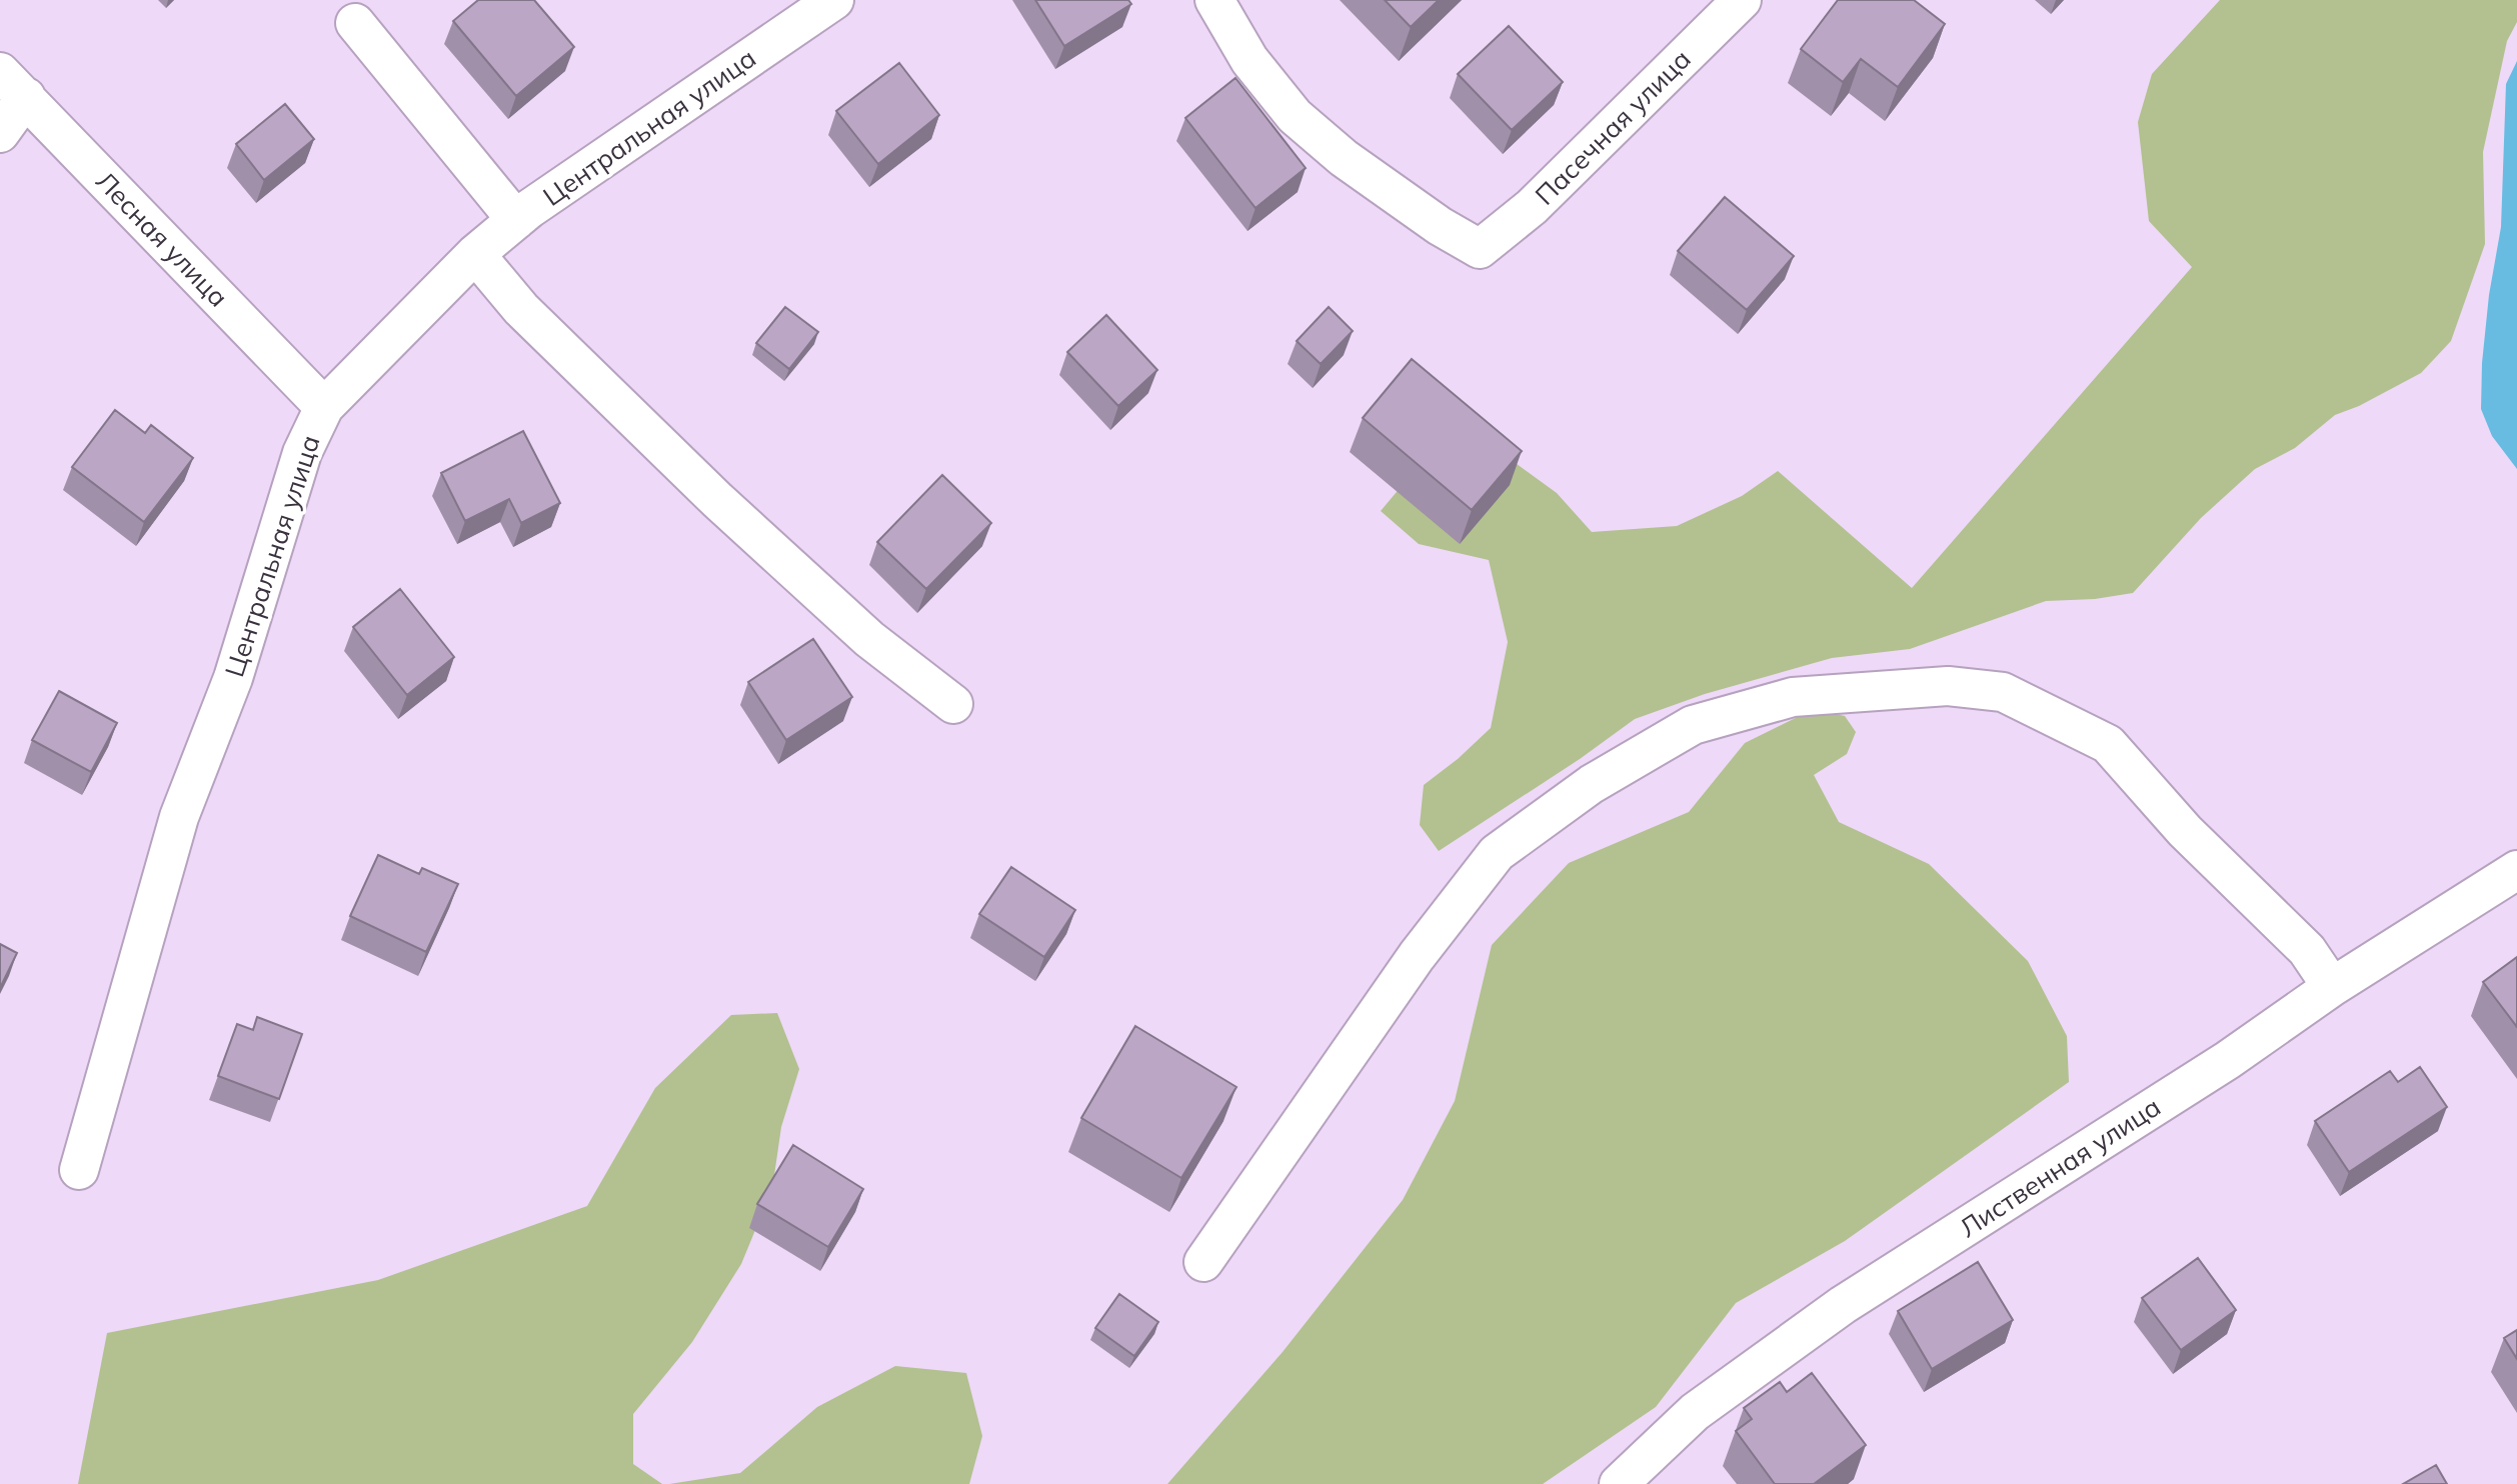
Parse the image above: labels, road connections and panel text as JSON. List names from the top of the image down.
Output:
{
  "streets": {
    "street": [
      "Центральная улица",
      "Пасечная улица",
      "Лесная улица",
      "Лиственная улица"
    ]
  },
  "crossings": [
    ["Центральная улица", "Лесная улица"]
  ]
}
